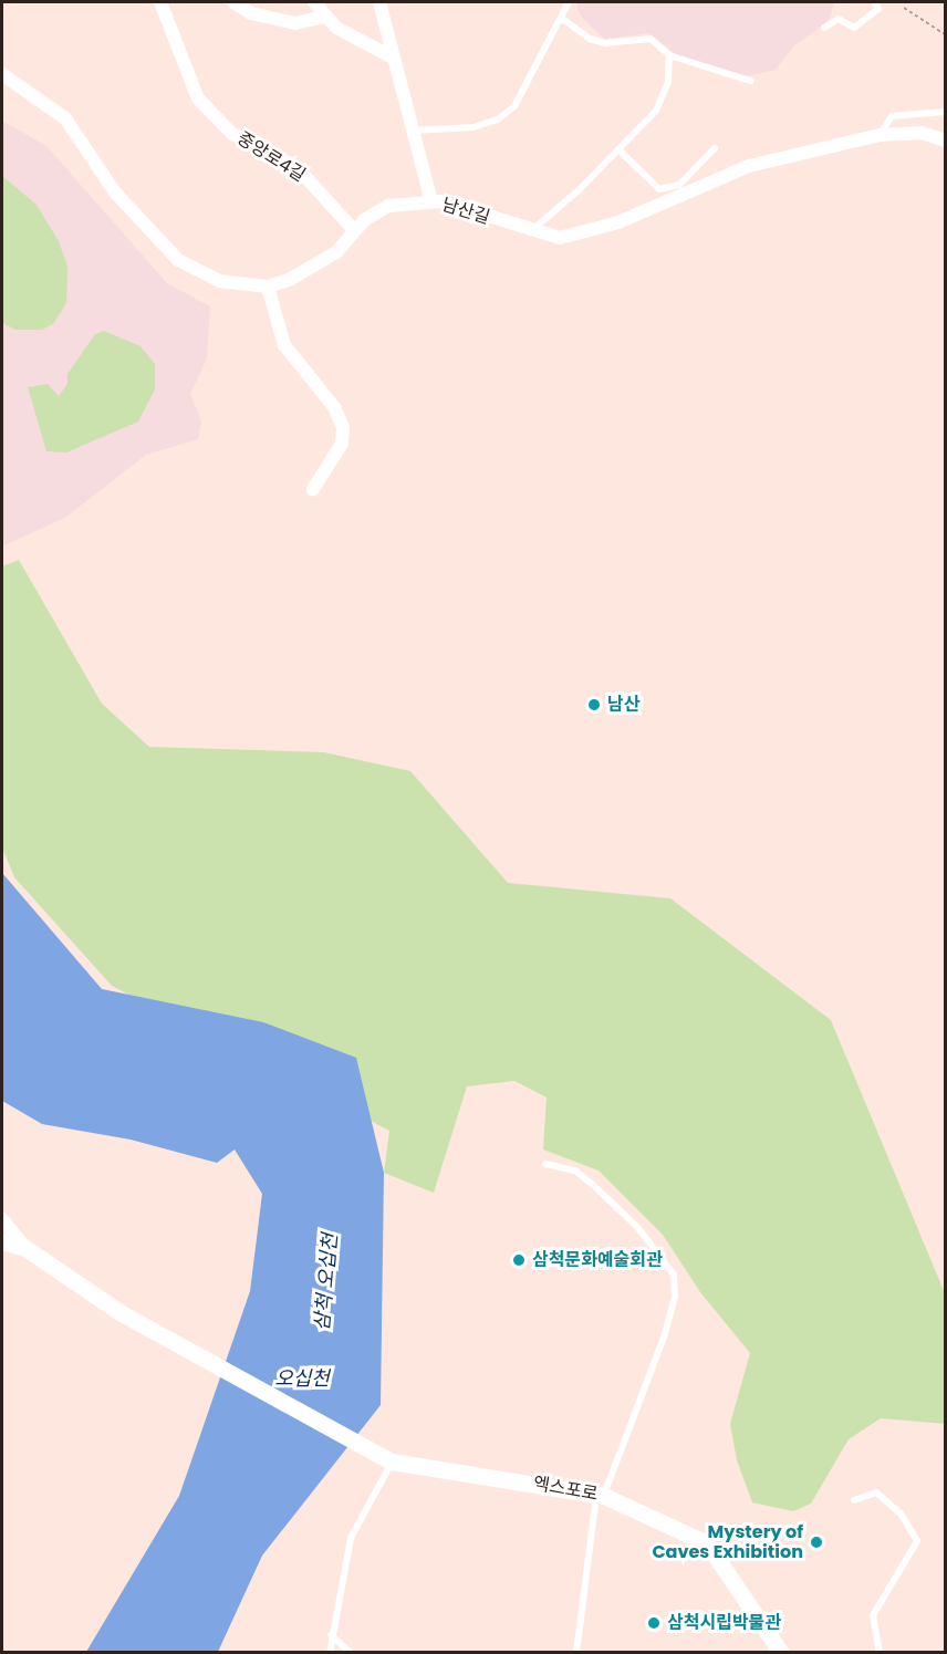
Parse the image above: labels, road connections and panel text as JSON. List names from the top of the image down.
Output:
{
  "streets": {
    "street": ["중앙로4길", "남산길", "엑스포로"]
  },
  "crossings": [
    ["중앙로4길", "남산길"]
  ],
  "water": ["삼척 오십천", "오십천"],
  "places": [
    "남산",
    "삼척문화예술회관",
    "Mystery of Caves Exhibition",
    "삼척시립박물관"
  ]
}
